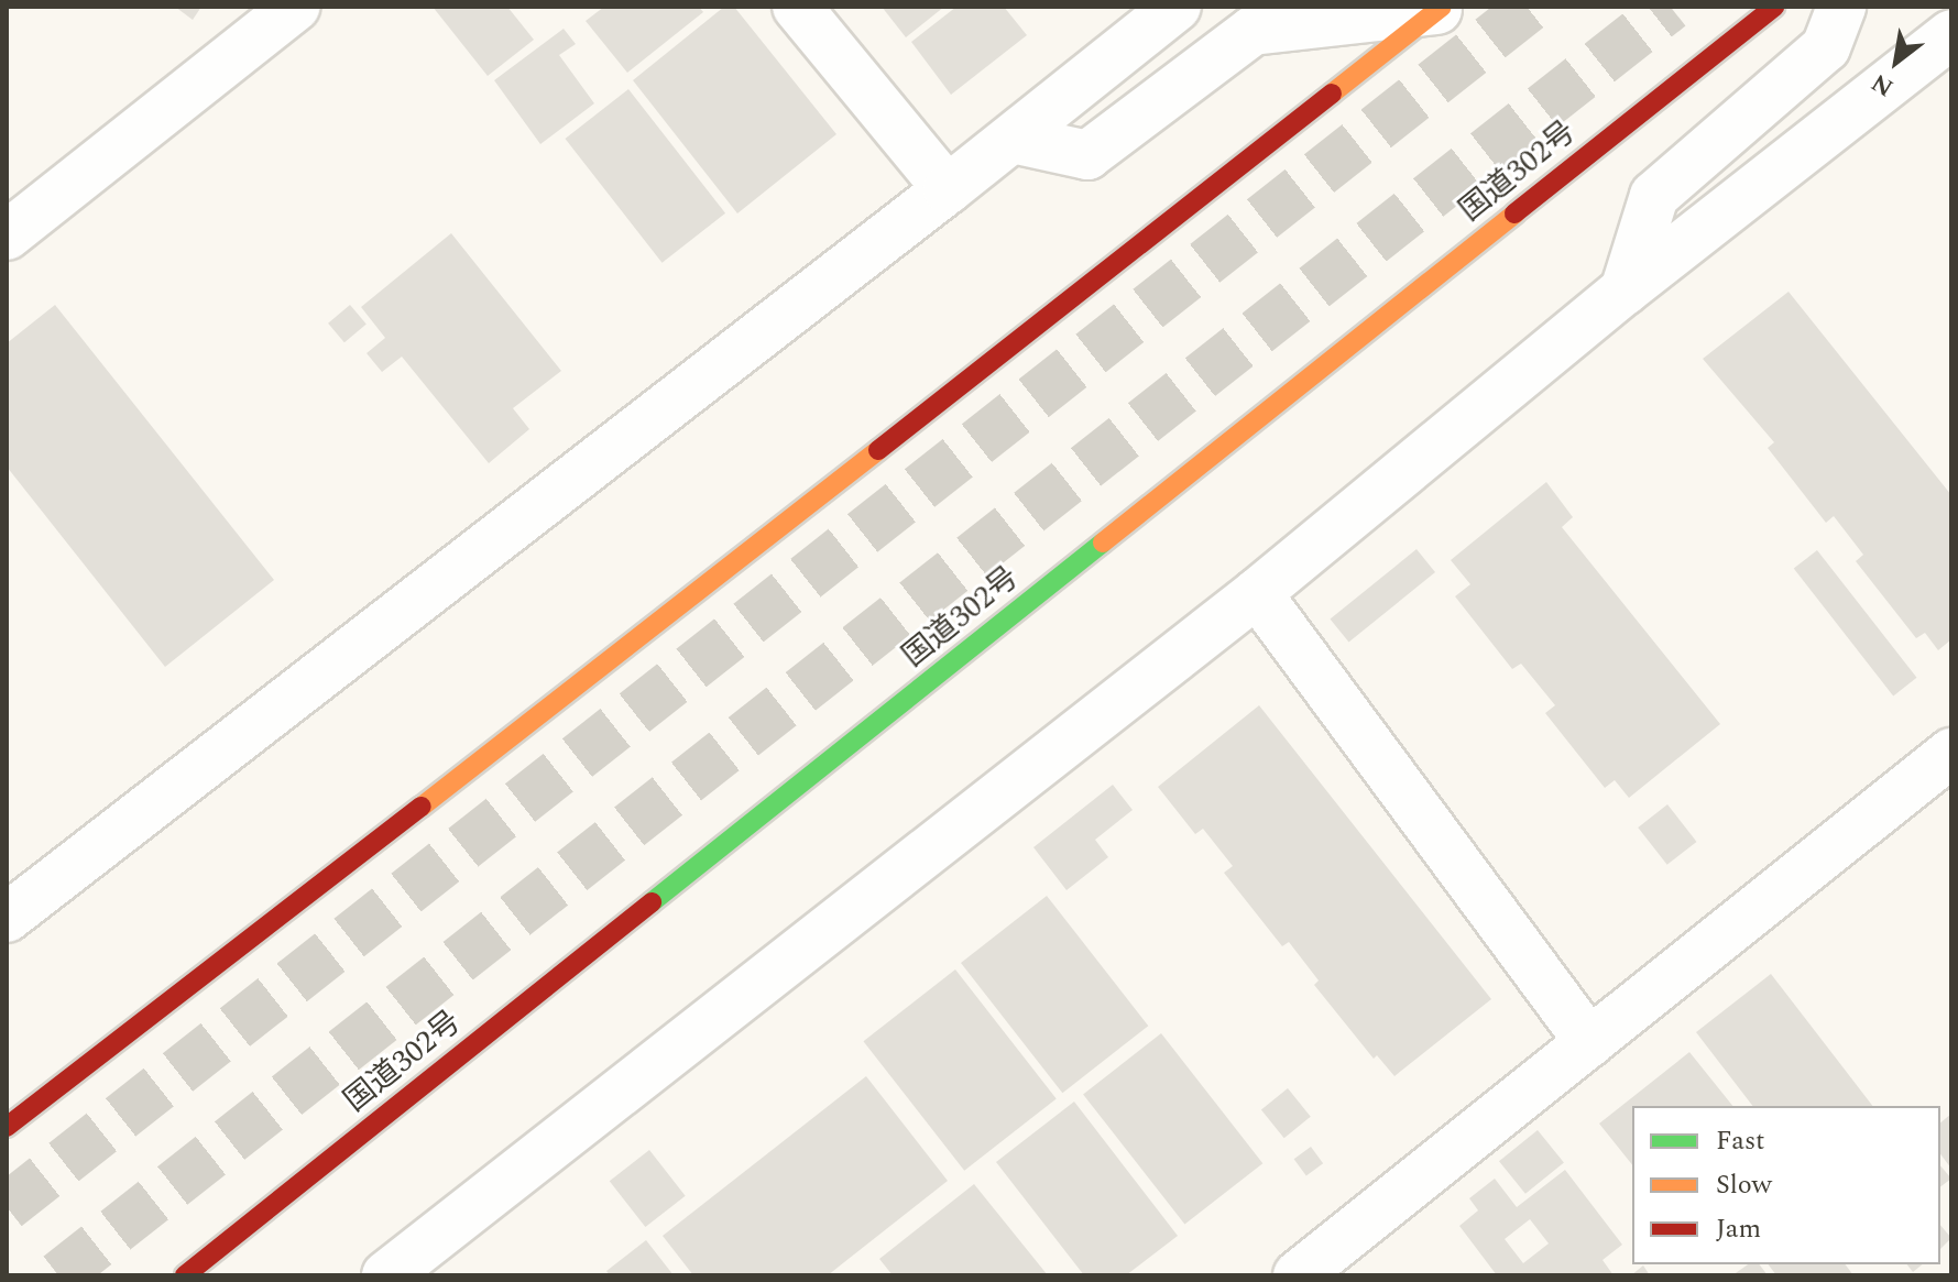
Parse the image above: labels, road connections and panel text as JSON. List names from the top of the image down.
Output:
{
  "streets": {
    "highway": ["国道302号"]
  },
  "legend": ["Fast", "Slow", "Jam"],
  "north": "bottom left"
}
